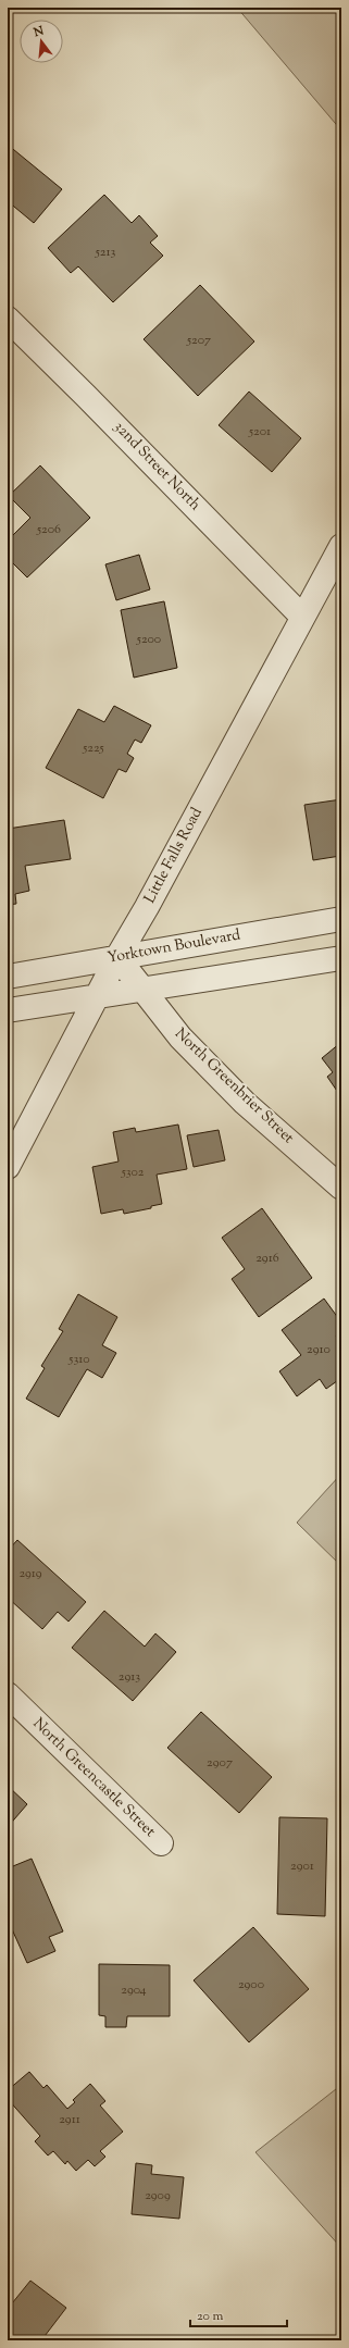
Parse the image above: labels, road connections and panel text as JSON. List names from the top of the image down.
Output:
{
  "streets": {
    "street": [
      "32nd Street North",
      "Little Falls Road",
      "Yorktown Boulevard",
      "North Greenbrier Street",
      "North Greencastle Street"
    ]
  },
  "crossings": [
    ["32nd Street North", "Little Falls Road"],
    ["Little Falls Road", "Yorktown Boulevard"],
    ["Little Falls Road", "North Greenbrier Street"],
    ["Yorktown Boulevard", "North Greenbrier Street"]
  ],
  "house_numbers": [
    "5213",
    "5207",
    "5201",
    "5206",
    "5200",
    "5225",
    "5302",
    "2916",
    "2910",
    "5310",
    "2919",
    "2913",
    "2907",
    "2901",
    "2900",
    "2904",
    "2911",
    "2909"
  ],
  "scale_bar": "20 m",
  "north": "top"
}
